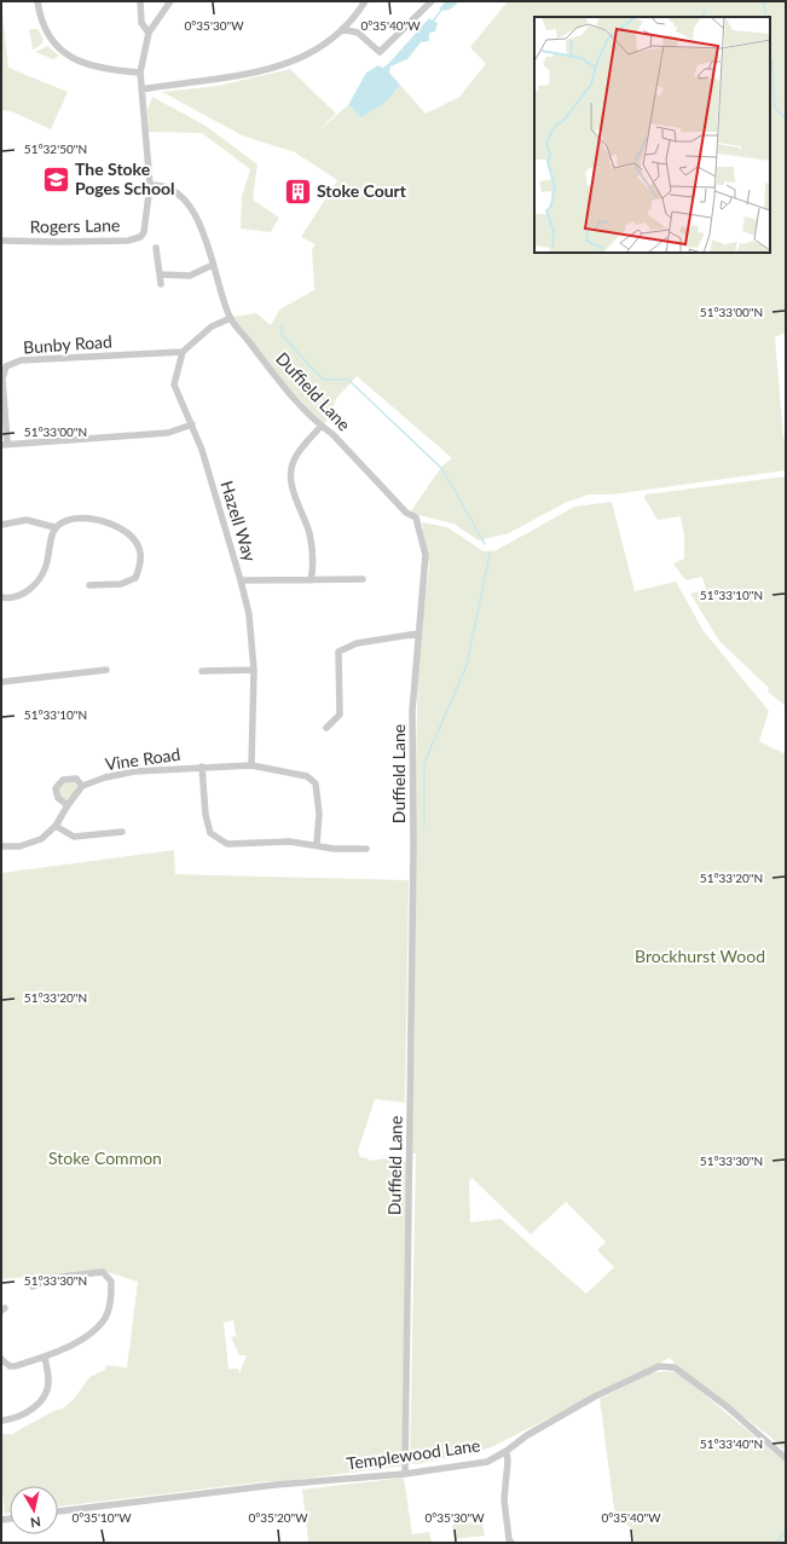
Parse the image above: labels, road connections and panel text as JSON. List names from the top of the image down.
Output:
{
  "streets": {
    "street": [
      "Rogers Lane",
      "Bunby Road",
      "Duffield Lane",
      "Hazell Way",
      "Vine Road",
      "Templewood Lane"
    ]
  },
  "crossings": [
    ["Rogers Lane", "Duffield Lane"],
    ["Bunby Road", "Hazell Way"],
    ["Duffield Lane", "Templewood Lane"],
    ["Hazell Way", "Vine Road"]
  ],
  "parks": ["Brockhurst Wood", "Stoke Common"],
  "places": {
    "school or university": ["The Stoke Poges School"],
    "building": ["Stoke Court"]
  },
  "north": "bottom",
  "coordinates": [
    "0°35'30\"W",
    "0°35'40\"W",
    "51°32'50\"N",
    "51°33'00\"N",
    "51°33'10\"N",
    "51°33'20\"N",
    "51°33'30\"N",
    "51°33'40\"N",
    "0°35'10\"W",
    "0°35'20\"W"
  ]
}
